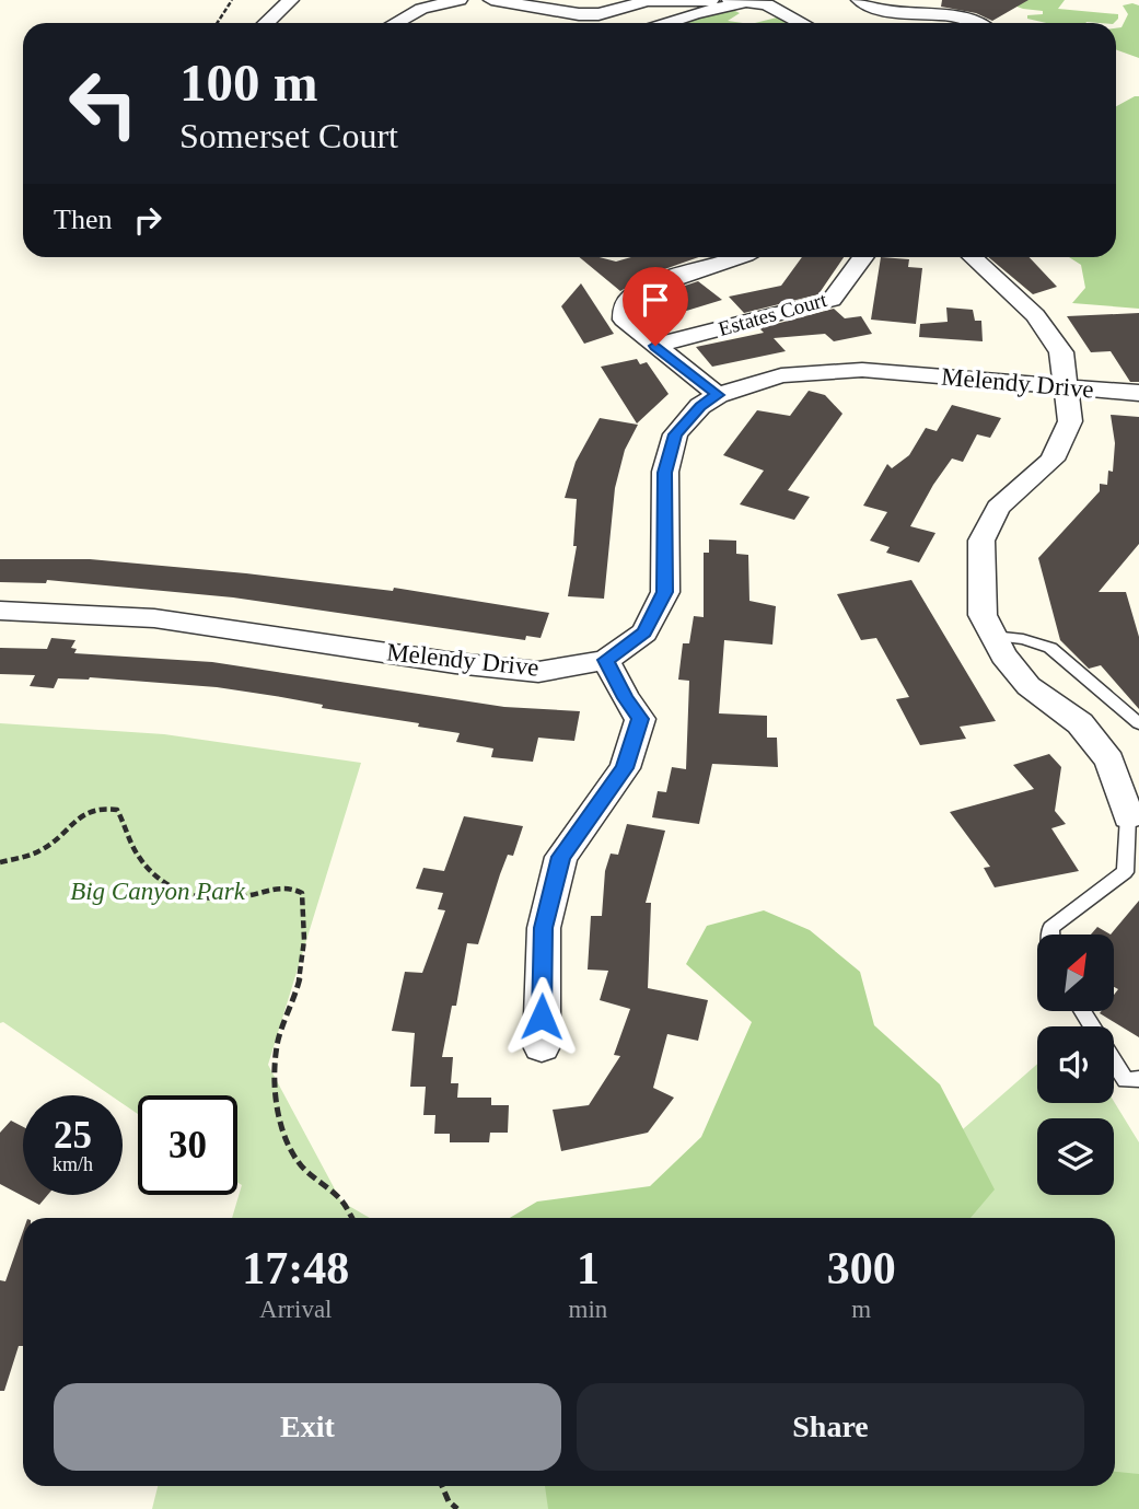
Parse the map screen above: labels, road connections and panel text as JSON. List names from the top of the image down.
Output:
{
  "streets": {
    "street": ["Estates Court", "Melendy Drive"]
  },
  "parks": ["Big Canyon Park"],
  "north": "top right",
  "page": {
    "turn": ["100 m", "Somerset Court"],
    "then": "Then",
    "speed": "25 km/h",
    "limit": "30",
    "eta": [
      "17:48",
      "Arrival",
      "1",
      "min",
      "300",
      "m"
    ],
    "buttons": ["Exit", "Share"]
  }
}
